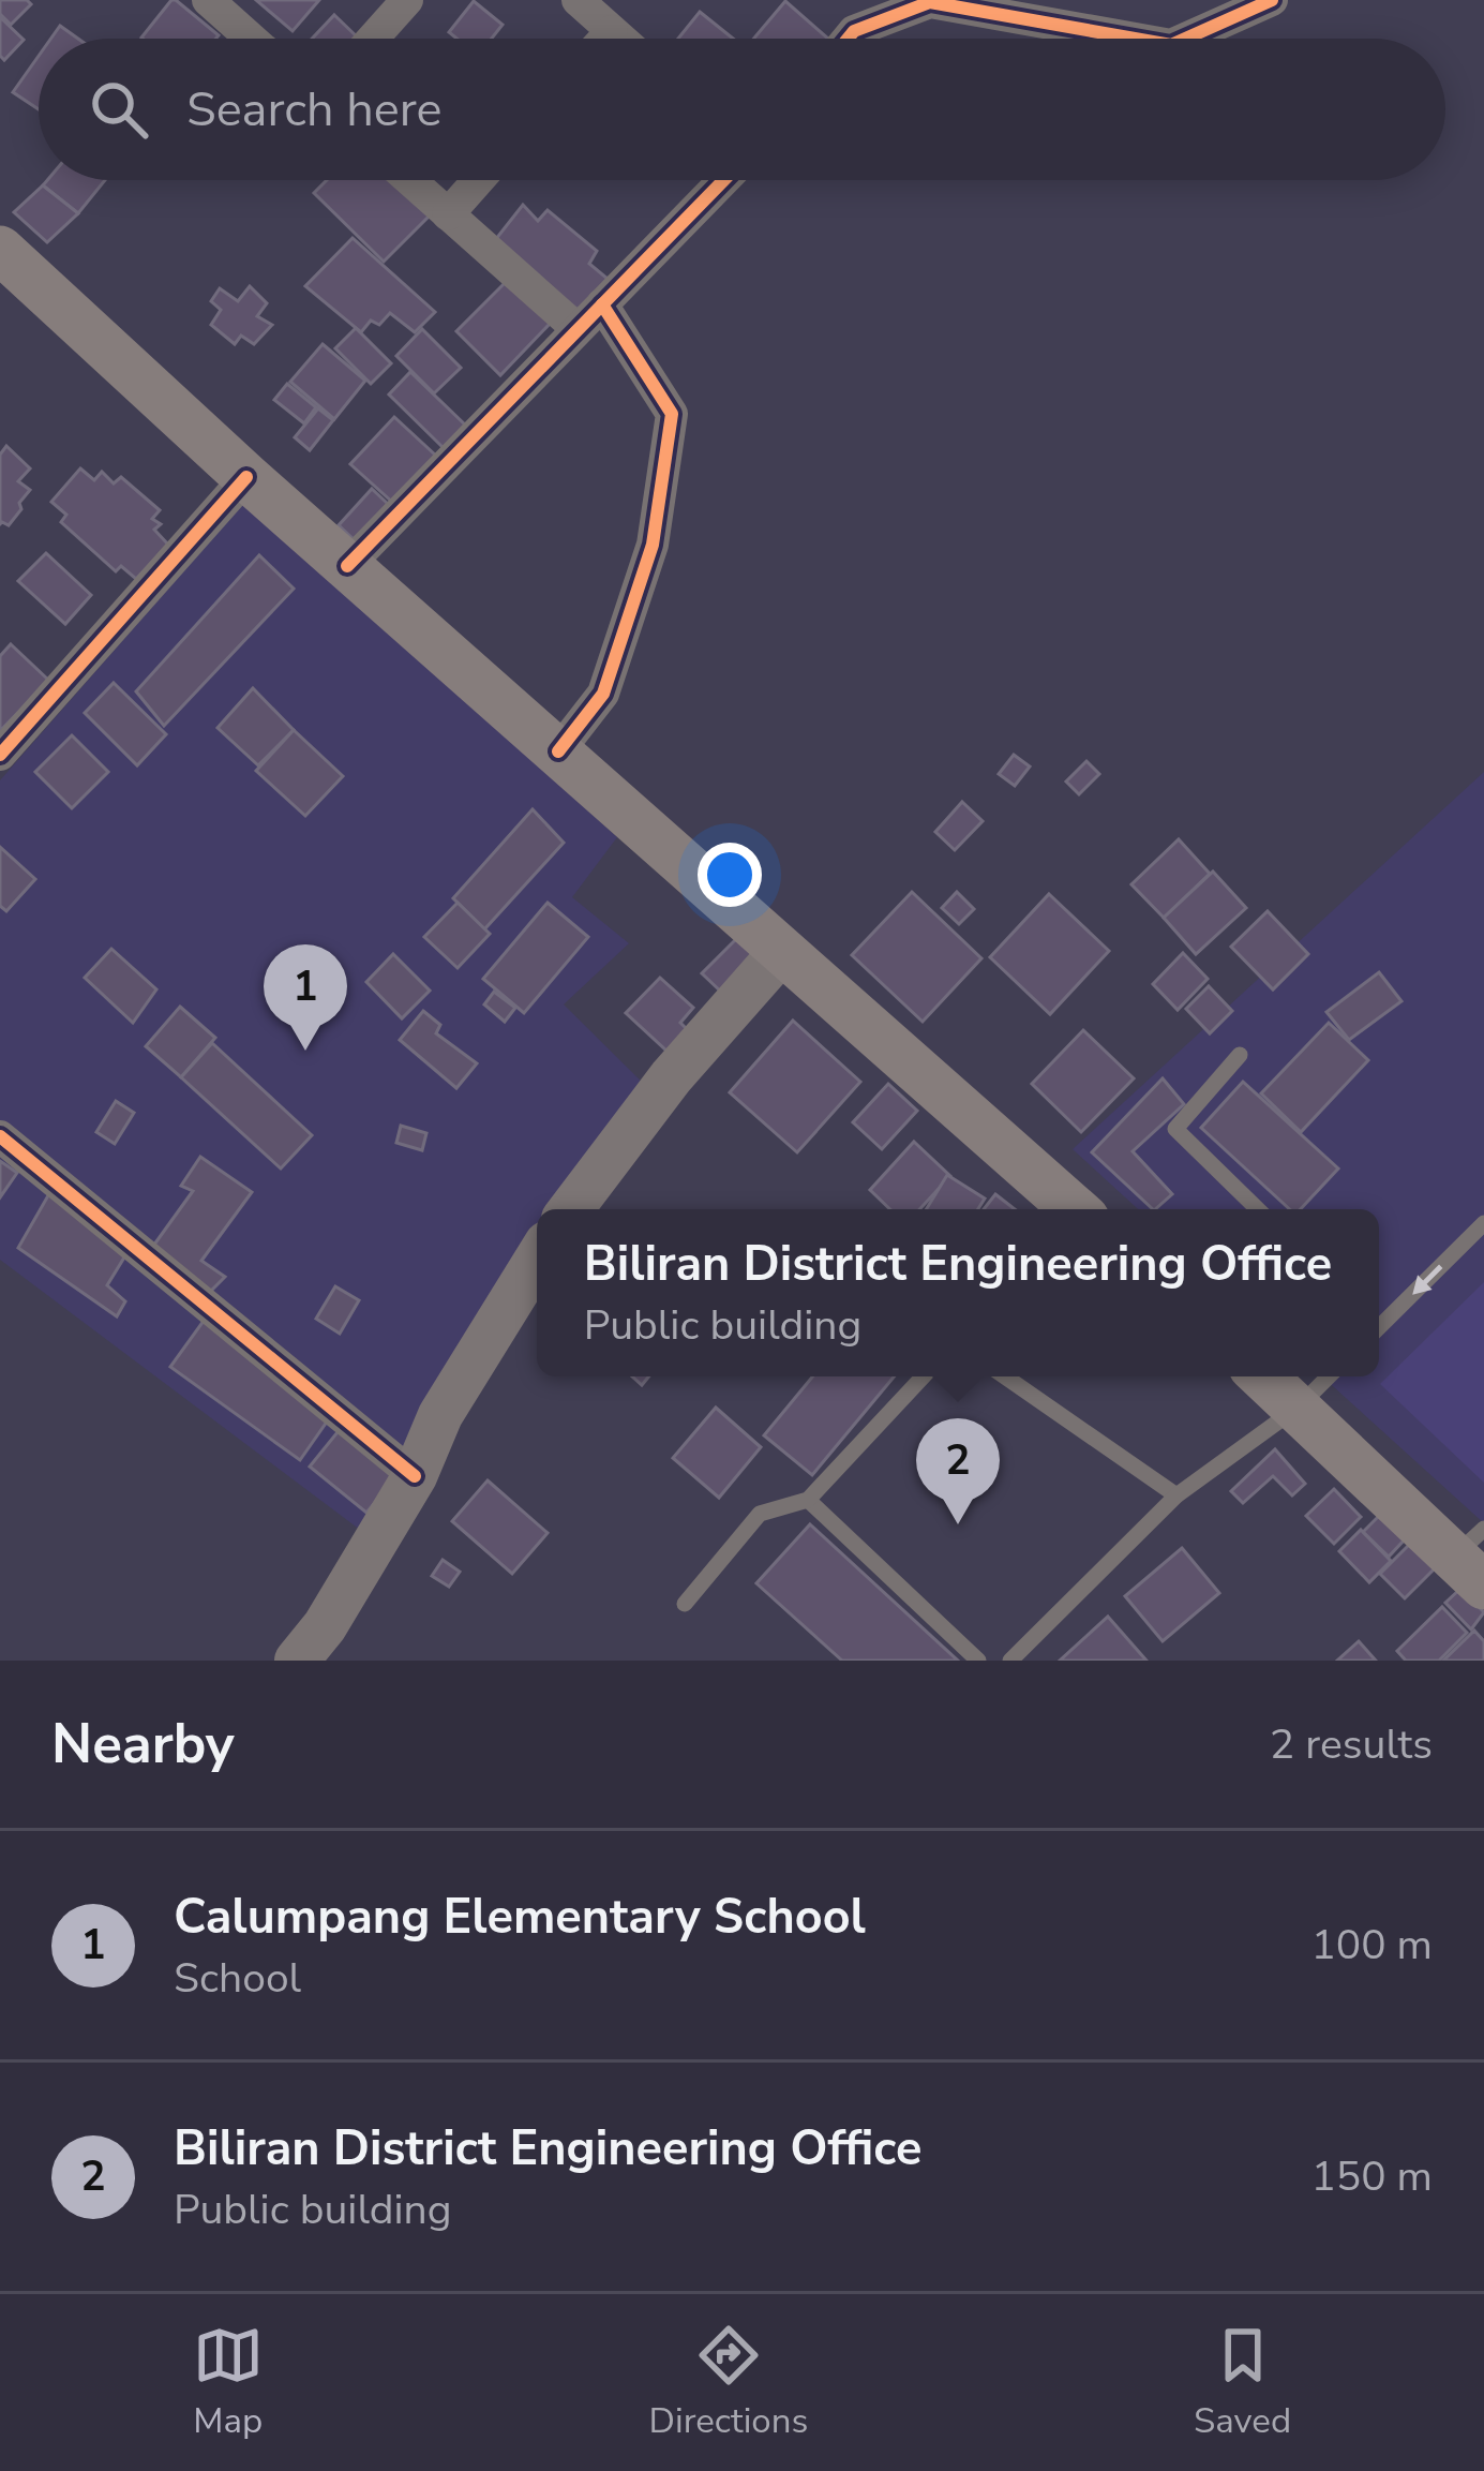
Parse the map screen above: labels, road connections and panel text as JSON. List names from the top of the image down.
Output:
{
  "page": {
    "search": "Search here",
    "pins": ["1", "2"],
    "popup": ["Biliran District Engineering Office", "Public building"],
    "heading": ["Nearby", "2 results"],
    "list": [
      {
        "mark": "1",
        "name": "Calumpang Elementary School",
        "note": "School",
        "value": "100 m"
      },
      {
        "mark": "2",
        "name": "Biliran District Engineering Office",
        "note": "Public building",
        "value": "150 m"
      }
    ],
    "nav": ["Map", "Directions", "Saved"]
  }
}
